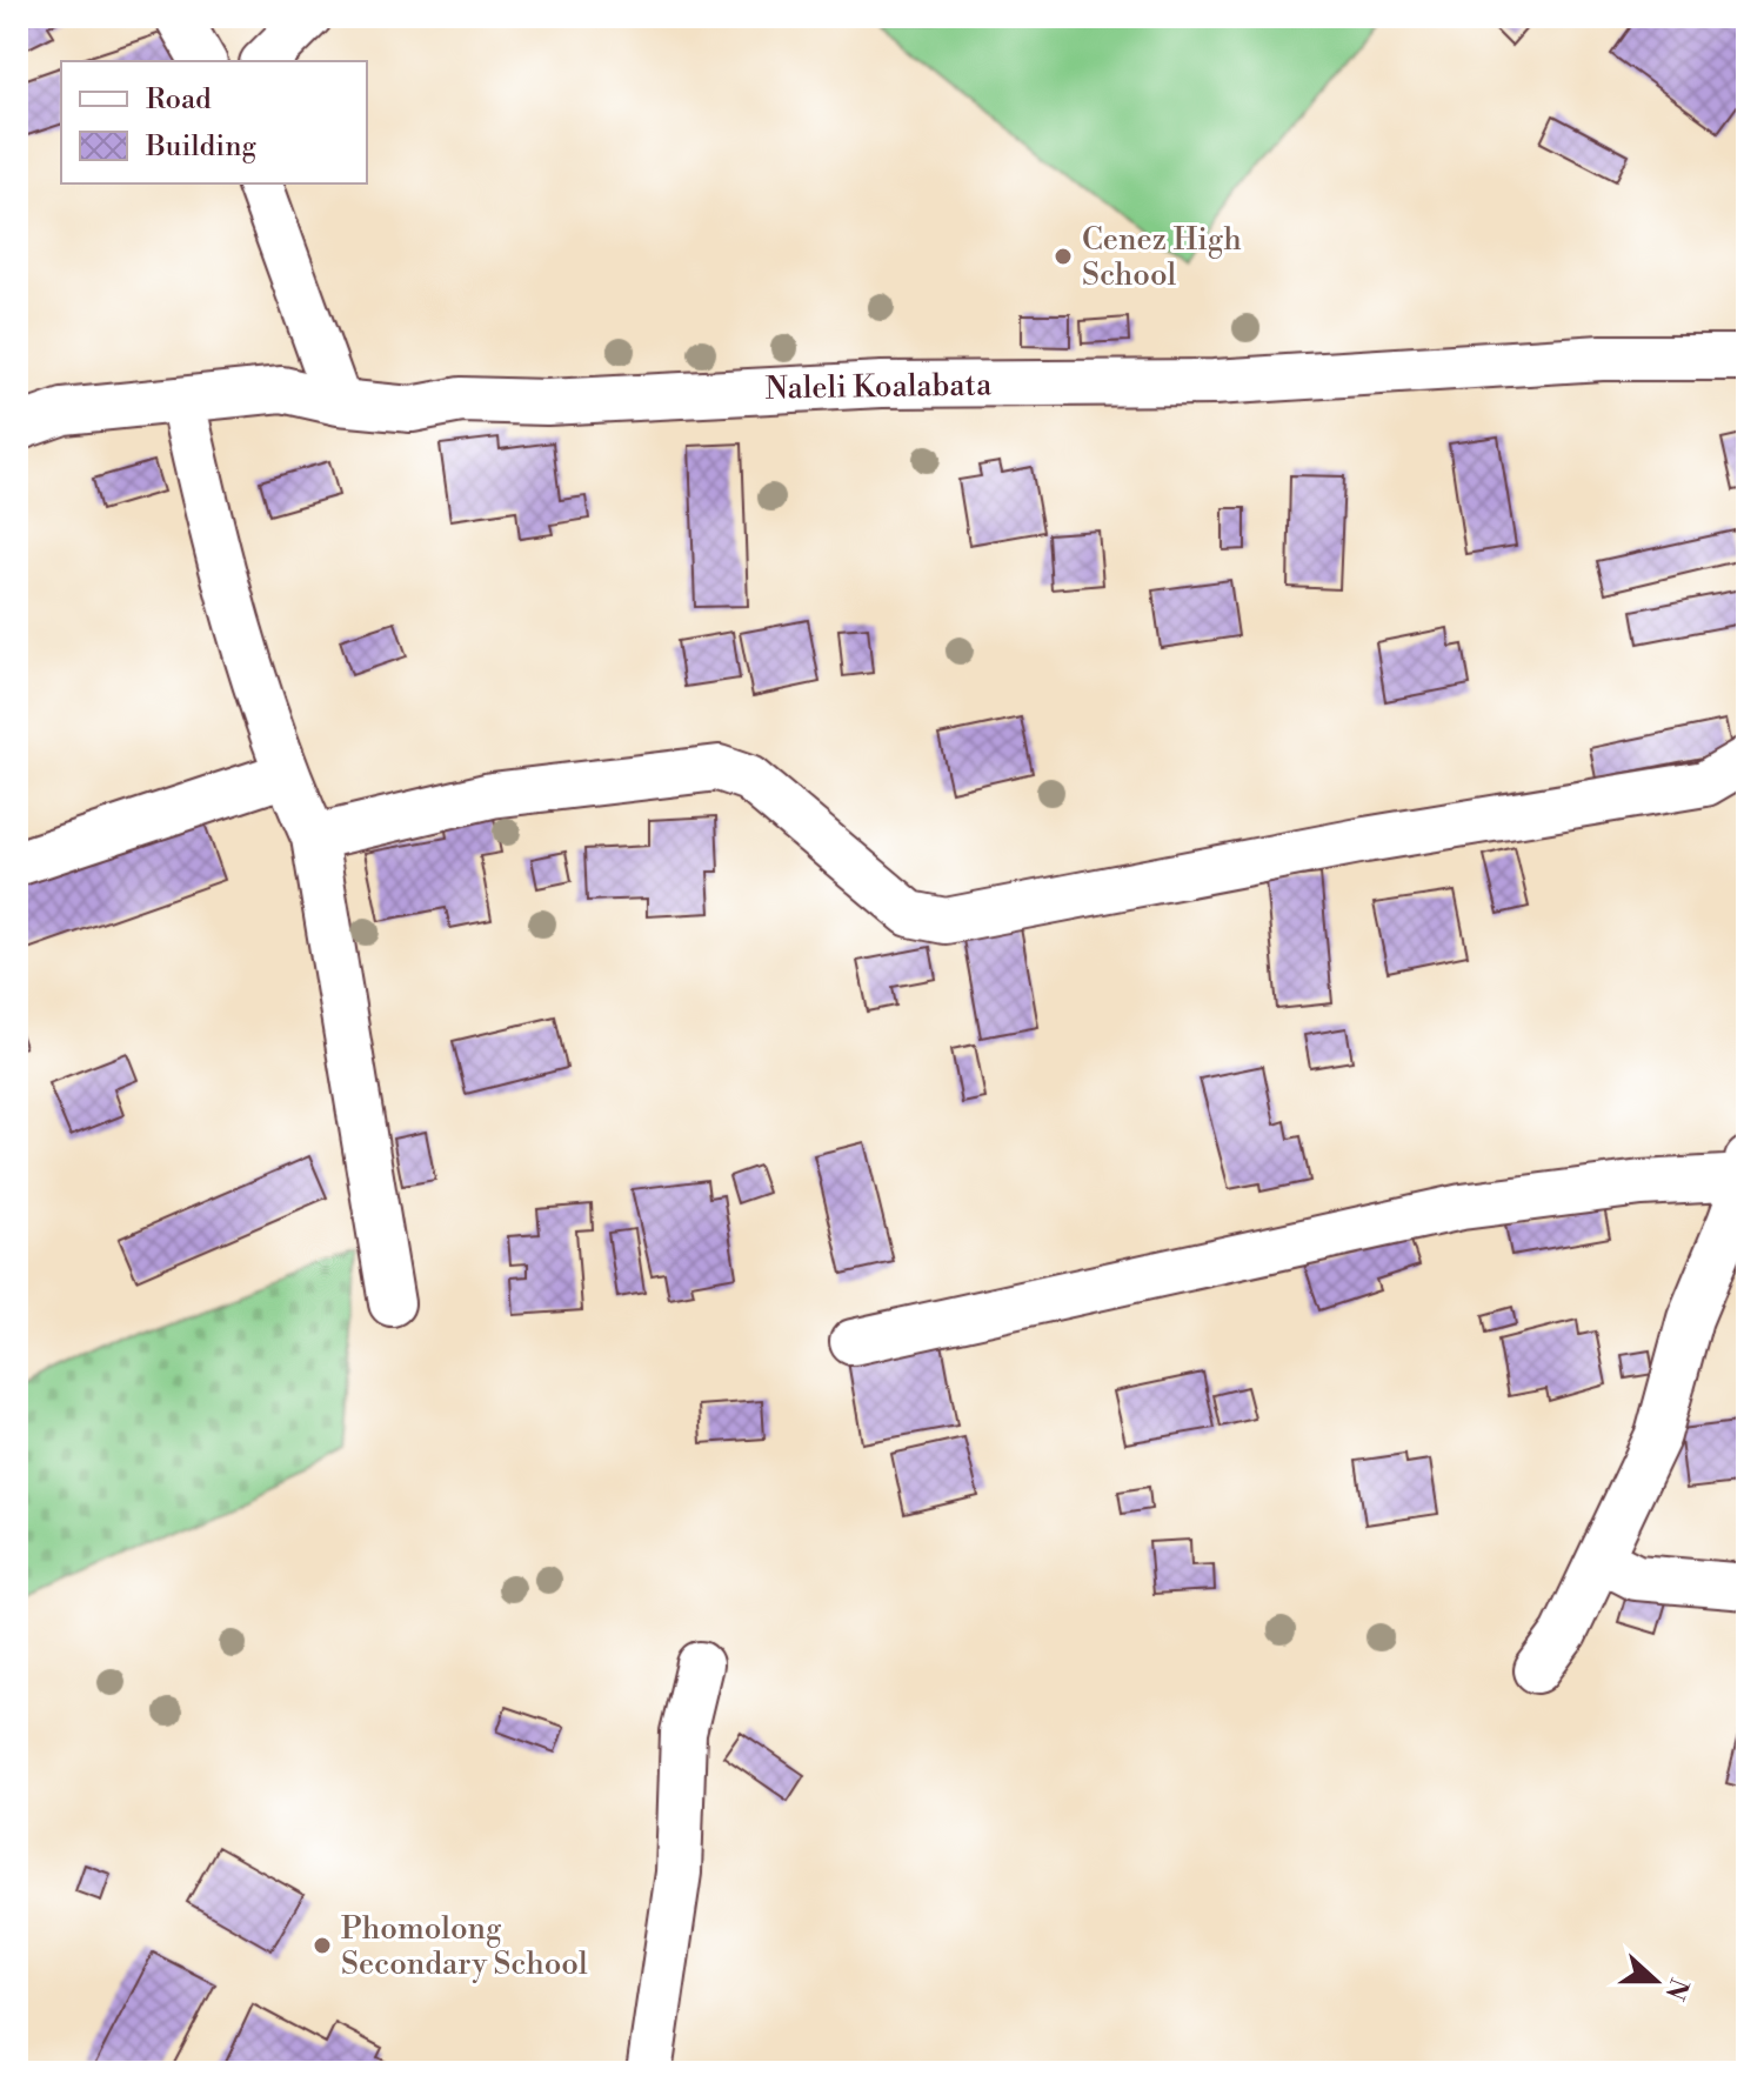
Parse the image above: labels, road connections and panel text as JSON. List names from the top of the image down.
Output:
{
  "streets": {
    "street": ["Naleli Koalabata"]
  },
  "places": ["Cenez High School", "Phomolong Secondary School"],
  "legend": ["Road", "Building"],
  "north": "right"
}
